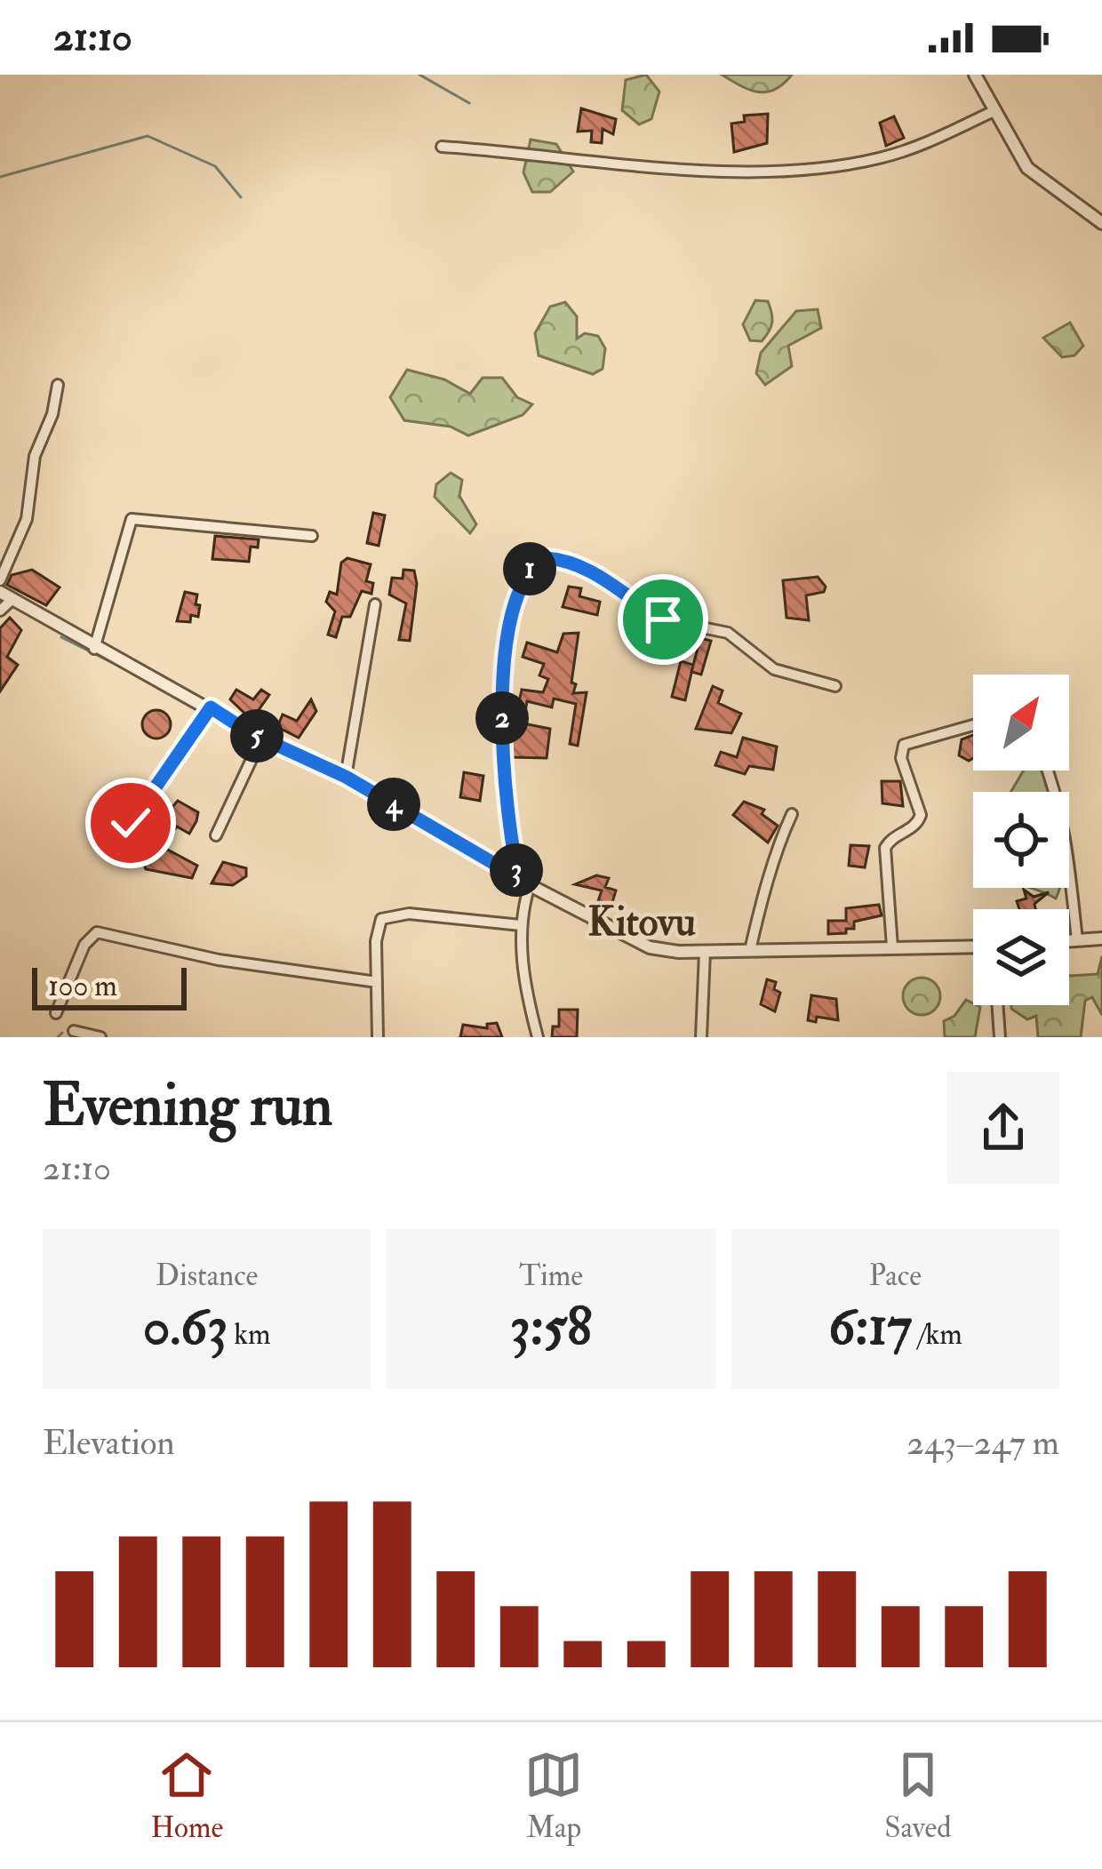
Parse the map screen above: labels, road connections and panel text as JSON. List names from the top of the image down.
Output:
{
  "districts": ["Kitovu"],
  "scale_bar": "100 m",
  "north": "top right",
  "page": {
    "status": "21:10",
    "pins": [
      "1",
      "2",
      "5",
      "4",
      "3"
    ],
    "scale": "100 m",
    "heading": ["Evening run", "21:10"],
    "stats": [
      ["Distance", "0.63 km"],
      ["Time", "3:58"],
      ["Pace", "6:17 /km"]
    ],
    "chart": ["Elevation", "243–247 m"],
    "tabs": ["Home", "Map", "Saved"]
  }
}
